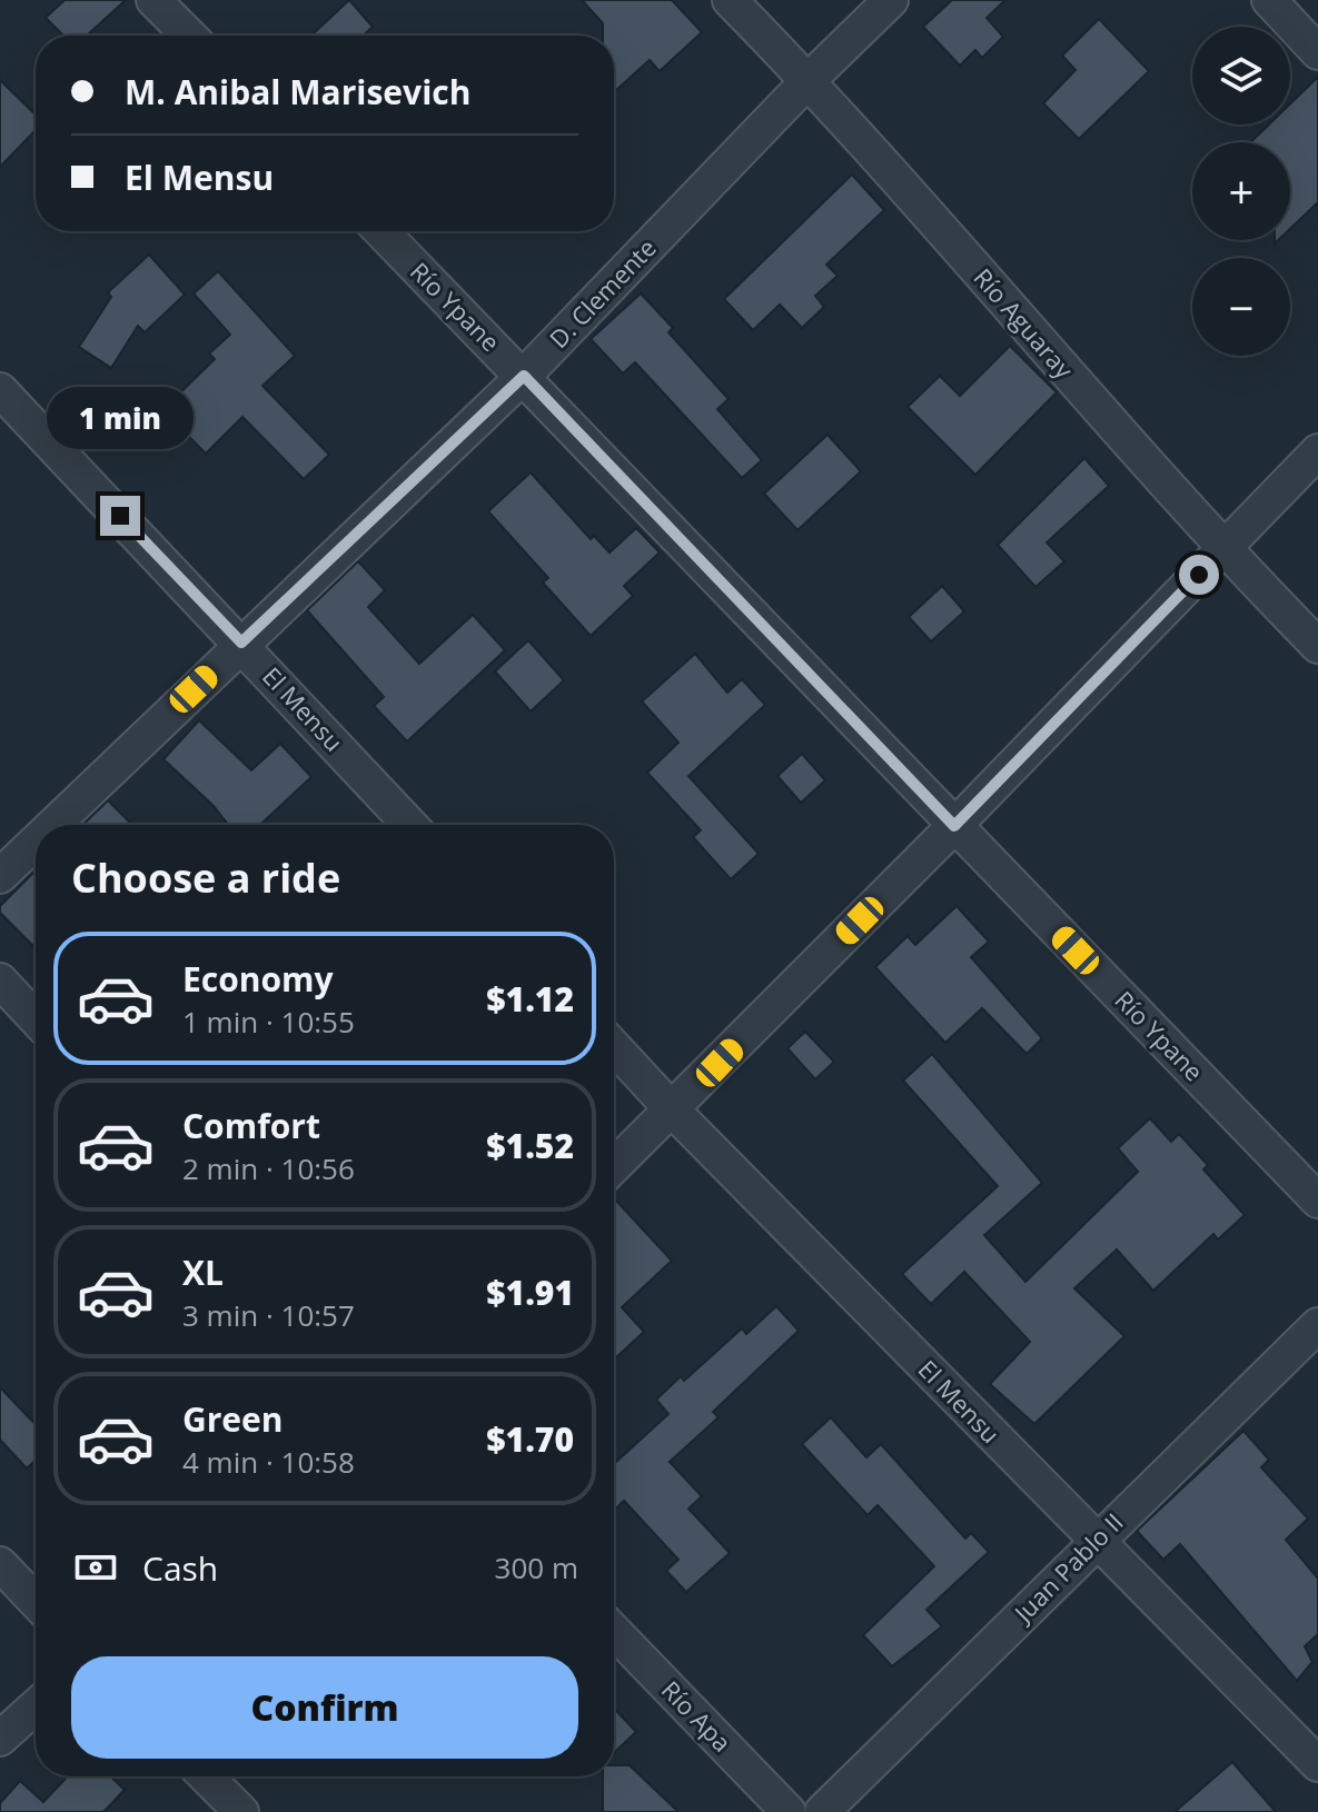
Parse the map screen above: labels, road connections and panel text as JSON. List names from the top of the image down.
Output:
{
  "streets": {
    "street": [
      "D. Clemente",
      "Río Ypane",
      "Río Aguaray",
      "El Mensu",
      "Juan Pablo II",
      "Río Apa"
    ]
  },
  "crossings": [
    ["D. Clemente", "Río Ypane"],
    ["D. Clemente", "Río Aguaray"],
    ["D. Clemente", "El Mensu"],
    ["El Mensu", "Juan Pablo II"]
  ],
  "page": {
    "map_buttons": ["+", "−"],
    "banner": ["M. Anibal Marisevich", "El Mensu"],
    "bubble": "1 min",
    "heading": "Choose a ride",
    "list": [
      {
        "name": "Economy",
        "note": "1 min · 10:55",
        "value": "$1.12"
      },
      {
        "name": "Comfort",
        "note": "2 min · 10:56",
        "value": "$1.52"
      },
      {
        "name": "XL",
        "note": "3 min · 10:57",
        "value": "$1.91"
      },
      {
        "name": "Green",
        "note": "4 min · 10:58",
        "value": "$1.70"
      }
    ],
    "pay": ["Cash", "300 m"],
    "buttons": "Confirm"
  }
}
